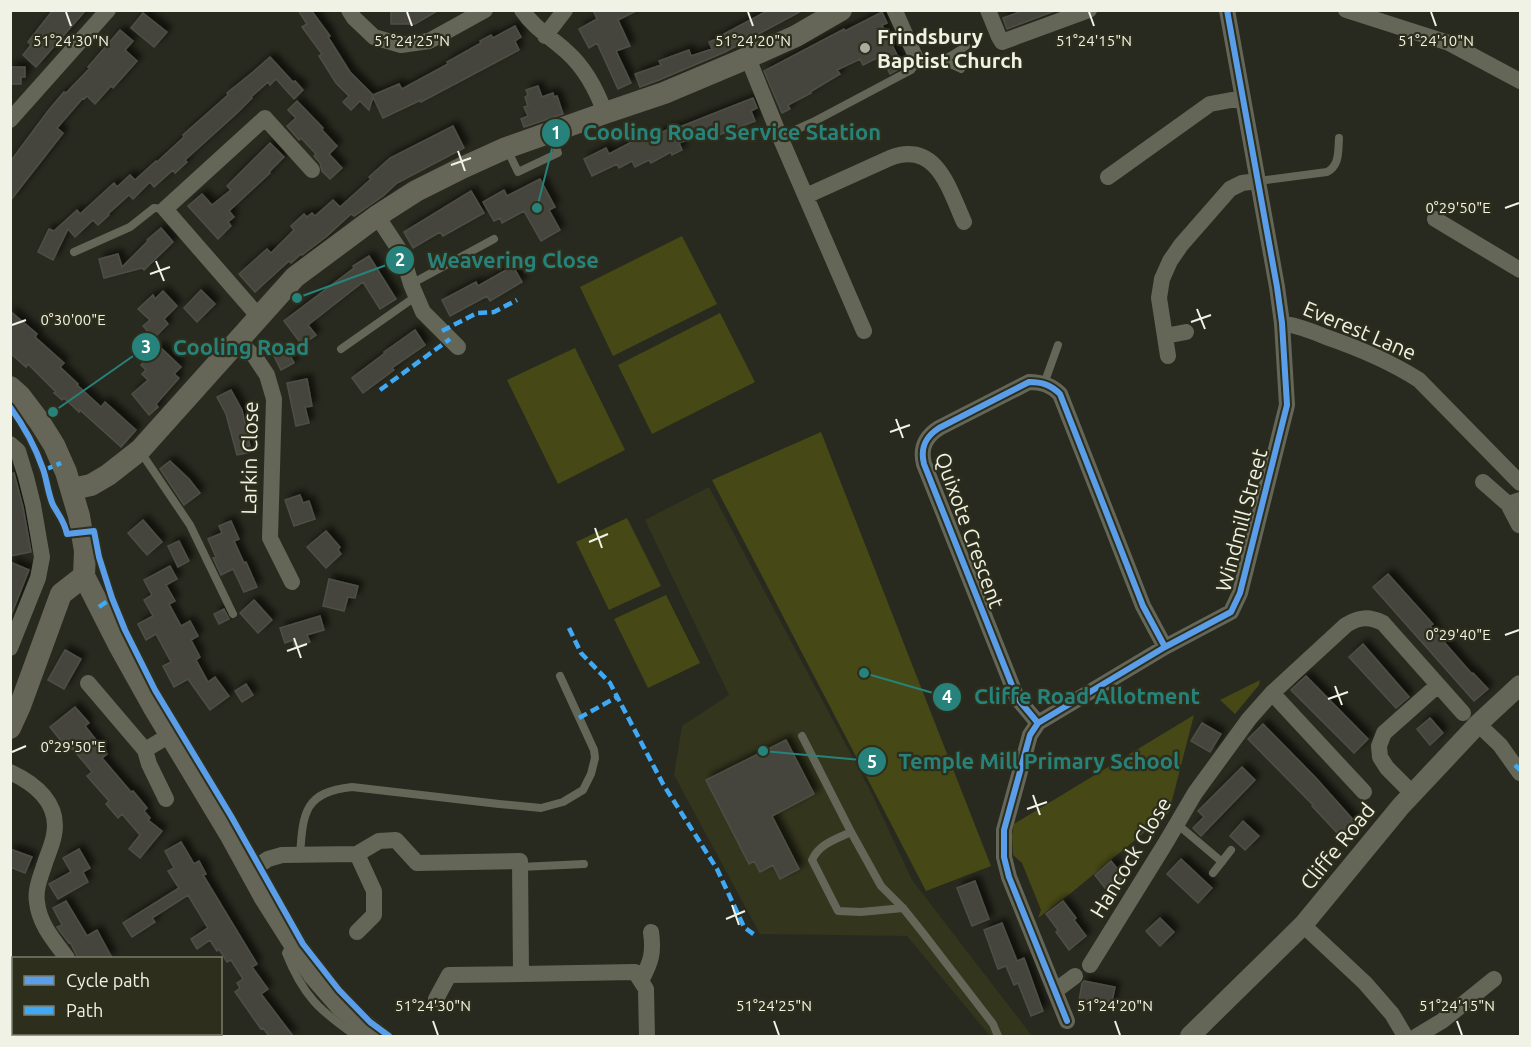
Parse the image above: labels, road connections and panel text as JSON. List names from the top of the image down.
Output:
{
  "streets": {
    "street": [
      "Everest Lane",
      "Larkin Close",
      "Windmill Street",
      "Quixote Crescent",
      "Cliffe Road",
      "Hancock Close"
    ]
  },
  "crossings": [
    ["Everest Lane", "Windmill Street"],
    ["Windmill Street", "Quixote Crescent"],
    ["Cliffe Road", "Hancock Close"]
  ],
  "places": [
    "Frindsbury Baptist Church",
    "Cooling Road Service Station",
    "Weavering Close",
    "Cooling Road",
    "Cliffe Road Allotment",
    "Temple Mill Primary School"
  ],
  "legend": ["Cycle path", "Path"],
  "coordinates": [
    "51°24'30\"N",
    "51°24'25\"N",
    "51°24'20\"N",
    "51°24'15\"N",
    "51°24'10\"N",
    "0°29'50\"E",
    "0°30'00\"E",
    "0°29'40\"E"
  ]
}
